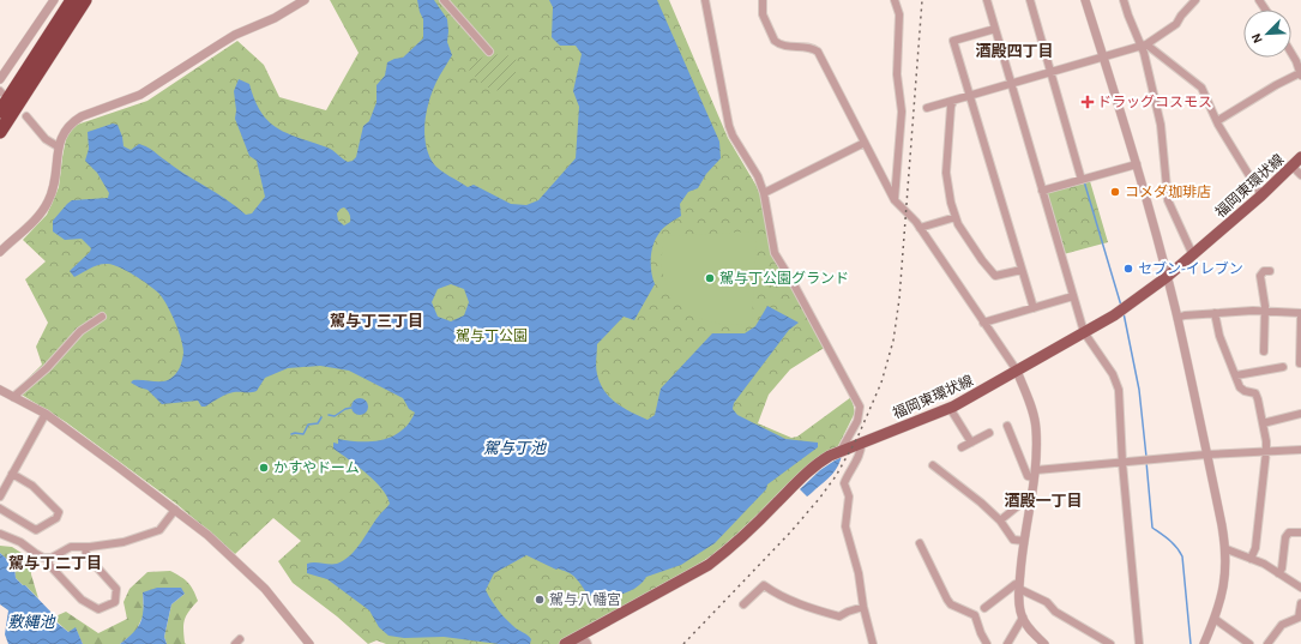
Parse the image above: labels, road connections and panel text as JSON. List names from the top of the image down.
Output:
{
  "streets": {
    "main road": ["福岡東環状線"]
  },
  "districts": [
    "酒殿四丁目",
    "駕与丁三丁目",
    "酒殿一丁目",
    "駕与丁二丁目"
  ],
  "water": ["駕与丁池", "敷縄池"],
  "parks": ["駕与丁公園"],
  "places": {
    "health": ["ドラッグコスモス"],
    "other": [
      "コメダ珈琲店",
      "セブン-イレブン",
      "駕与丁公園グランド",
      "かすやドーム",
      "駕与八幡宮"
    ]
  },
  "north": "bottom left"
}
